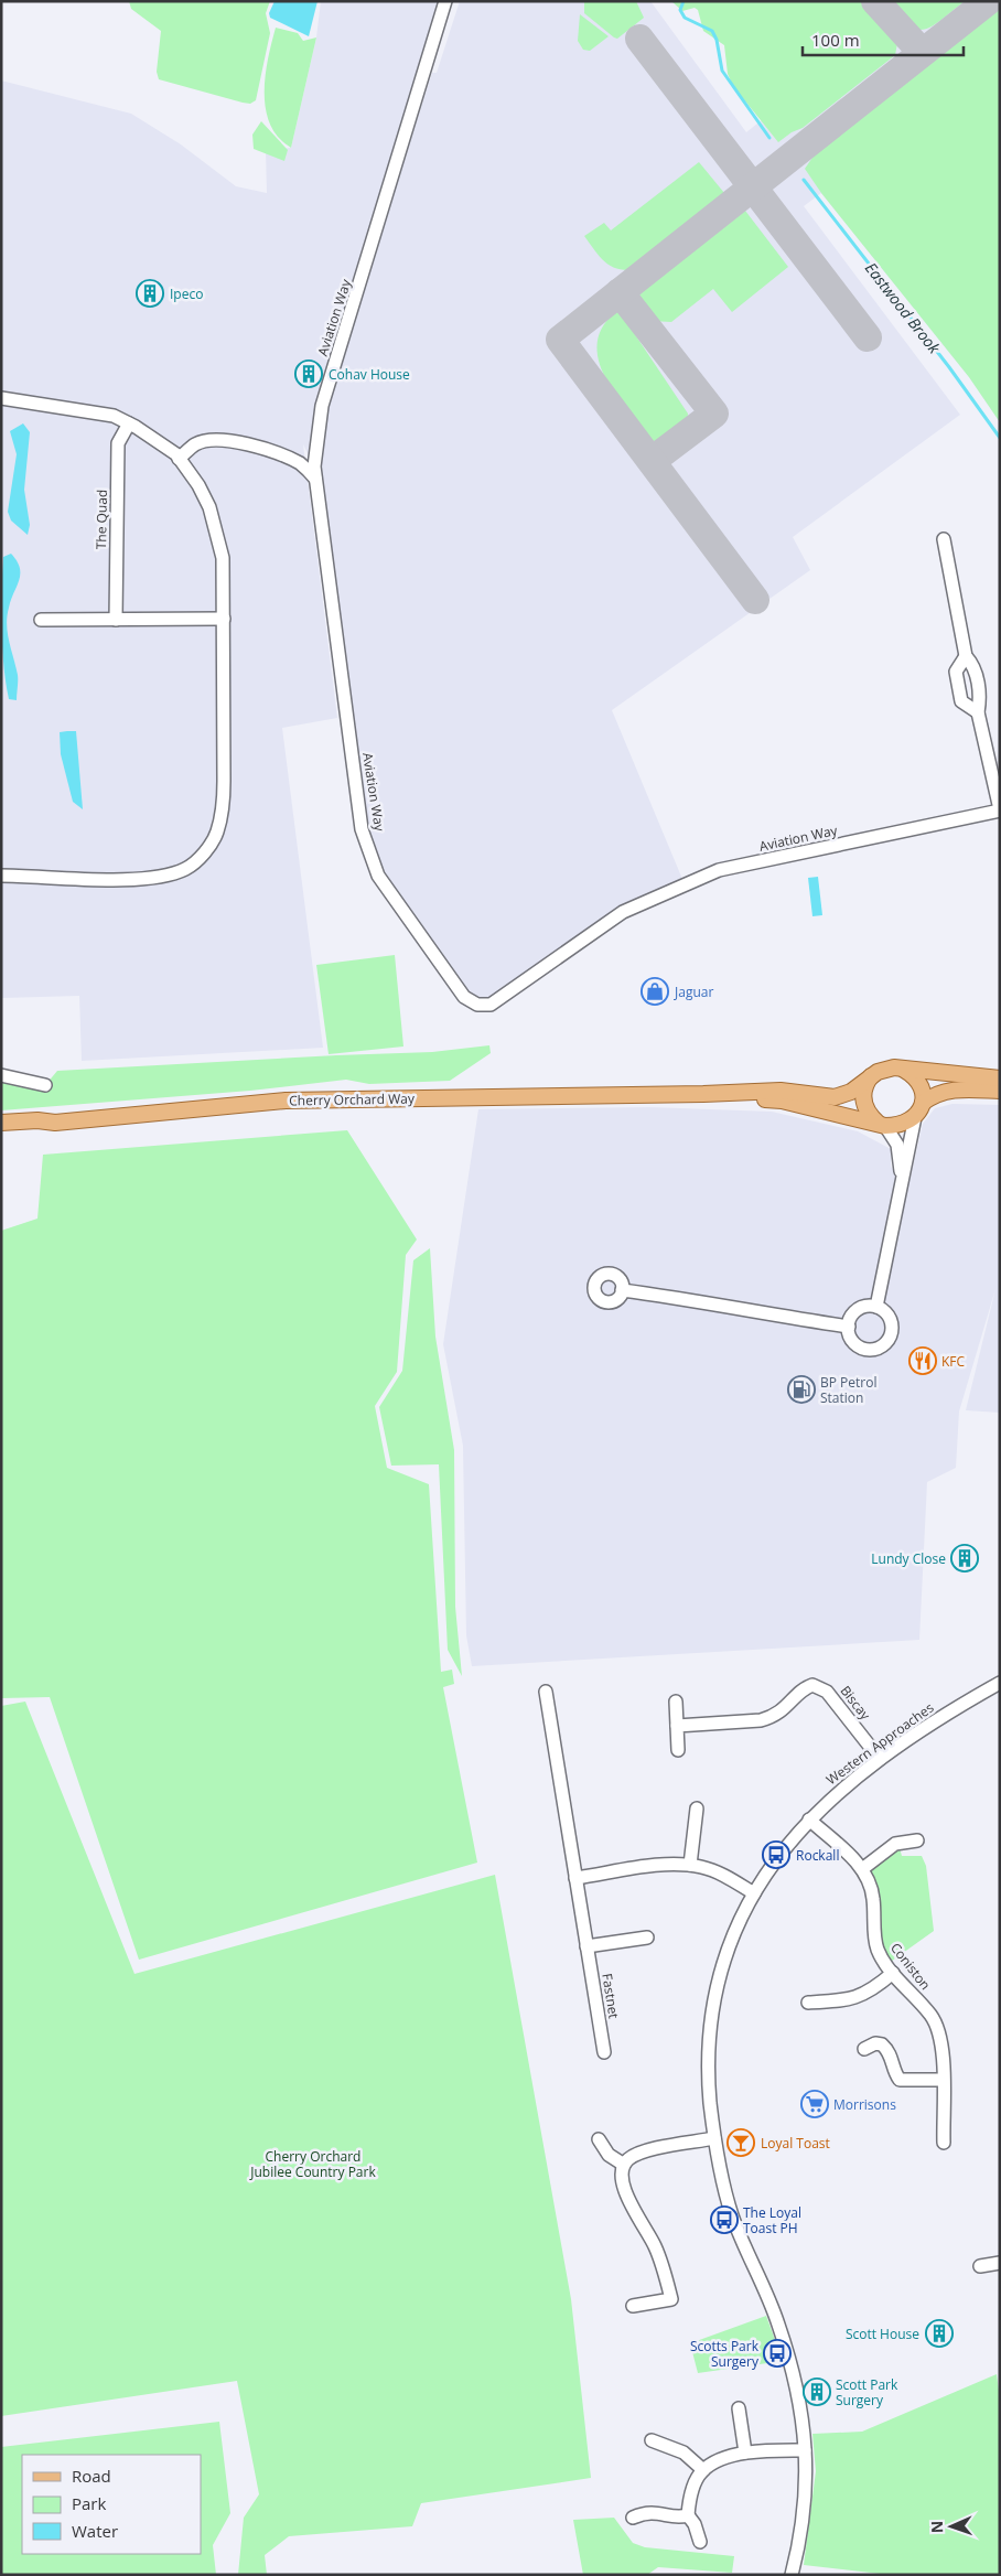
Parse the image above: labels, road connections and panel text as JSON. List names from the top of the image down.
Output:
{
  "streets": {
    "main road": ["Cherry Orchard Way"],
    "street": [
      "Aviation Way",
      "The Quad",
      "Biscay",
      "Western Approaches",
      "Coniston",
      "Fastnet"
    ]
  },
  "crossings": [
    ["Biscay", "Western Approaches"],
    ["Western Approaches", "Coniston"]
  ],
  "water": ["Eastwood Brook"],
  "parks": ["Cherry Orchard Jubilee Country Park"],
  "places": {
    "building": [
      "Ipeco",
      "Cohav House",
      "Lundy Close",
      "Scott House",
      "Scott Park Surgery"
    ],
    "shop": ["Jaguar"],
    "restaurant": ["KFC"],
    "fuel station": ["BP Petrol Station"],
    "bus stop": ["Rockall", "The Loyal Toast PH", "Scotts Park Surgery"],
    "supermarket": ["Morrisons"],
    "bar": ["Loyal Toast"]
  },
  "legend": ["Road", "Park", "Water"],
  "scale_bar": "100 m",
  "north": "left"
}
